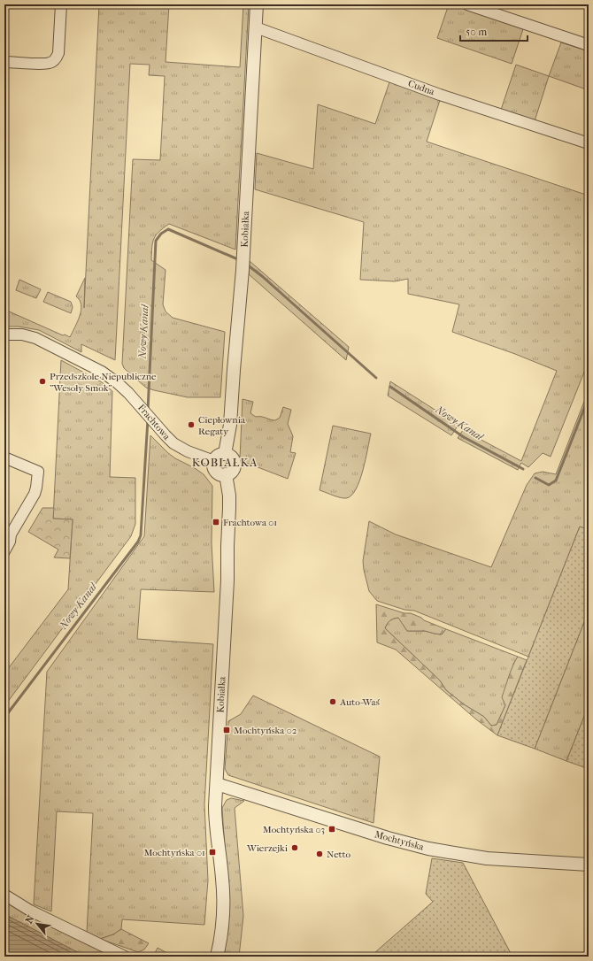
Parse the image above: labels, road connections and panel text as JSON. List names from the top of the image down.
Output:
{
  "streets": {
    "street": [
      "Cudna",
      "Kobiałka",
      "Frachtowa",
      "Mochtyńska"
    ]
  },
  "crossings": [
    ["Cudna", "Kobiałka"],
    ["Kobiałka", "Frachtowa"],
    ["Kobiałka", "Mochtyńska"]
  ],
  "districts": ["KOBIAŁKA"],
  "water": ["Nowy Kanał"],
  "places": {
    "other": [
      "Przedszkole Niepubliczne \"Wesoły Smok\"",
      "Ciepłownia Regaty",
      "Auto-Waś",
      "Wierzejki",
      "Netto"
    ],
    "transit": [
      "Frachtowa 01",
      "Mochtyńska 02",
      "Mochtyńska 03",
      "Mochtyńska 01"
    ]
  },
  "scale_bar": "50 m",
  "north": "top left"
}
